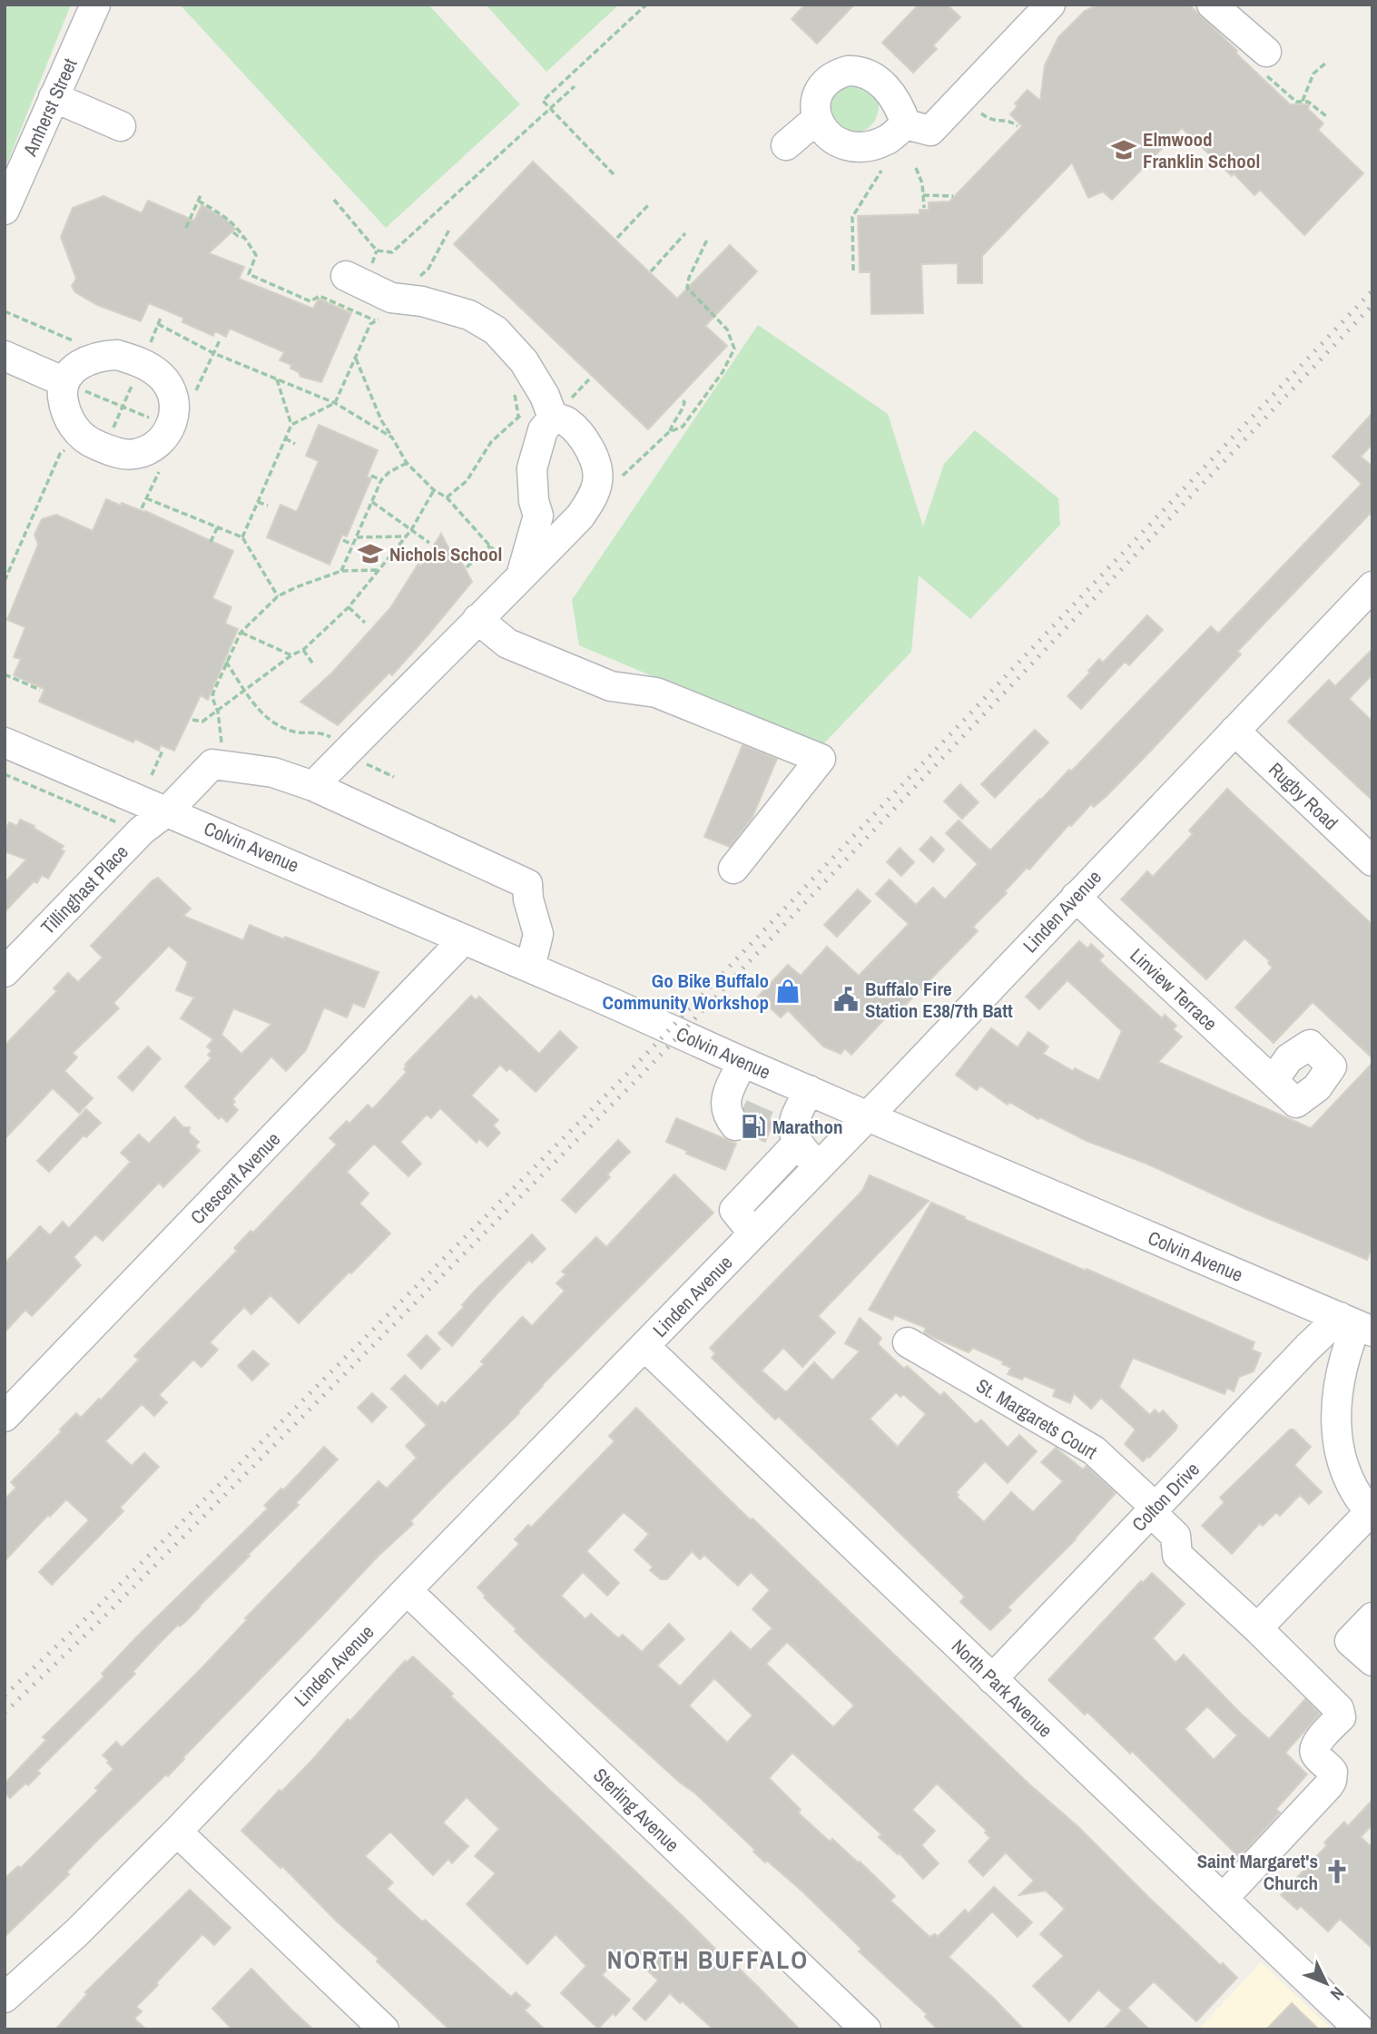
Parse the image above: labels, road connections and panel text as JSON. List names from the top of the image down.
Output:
{
  "streets": {
    "street": [
      "Amherst Street",
      "Rugby Road",
      "Colvin Avenue",
      "Tillinghast Place",
      "Linden Avenue",
      "Linview Terrace",
      "Crescent Avenue",
      "St. Margarets Court",
      "Colton Drive",
      "North Park Avenue",
      "Sterling Avenue"
    ]
  },
  "crossings": [
    ["Rugby Road", "Linden Avenue"],
    ["Colvin Avenue", "Tillinghast Place"],
    ["Colvin Avenue", "Linden Avenue"],
    ["Colvin Avenue", "Crescent Avenue"],
    ["Colvin Avenue", "Colton Drive"],
    ["Linden Avenue", "Linview Terrace"],
    ["Linden Avenue", "North Park Avenue"],
    ["Linden Avenue", "Sterling Avenue"],
    ["St. Margarets Court", "Colton Drive"],
    ["St. Margarets Court", "North Park Avenue"],
    ["Colton Drive", "North Park Avenue"]
  ],
  "districts": ["NORTH BUFFALO"],
  "places": {
    "school or university": ["Elmwood Franklin School", "Nichols School"],
    "shop": ["Go Bike Buffalo Community Workshop"],
    "public building": ["Buffalo Fire Station E38/7th Batt"],
    "fuel station": ["Marathon"],
    "church": ["Saint Margaret's Church"]
  },
  "north": "bottom right"
}
